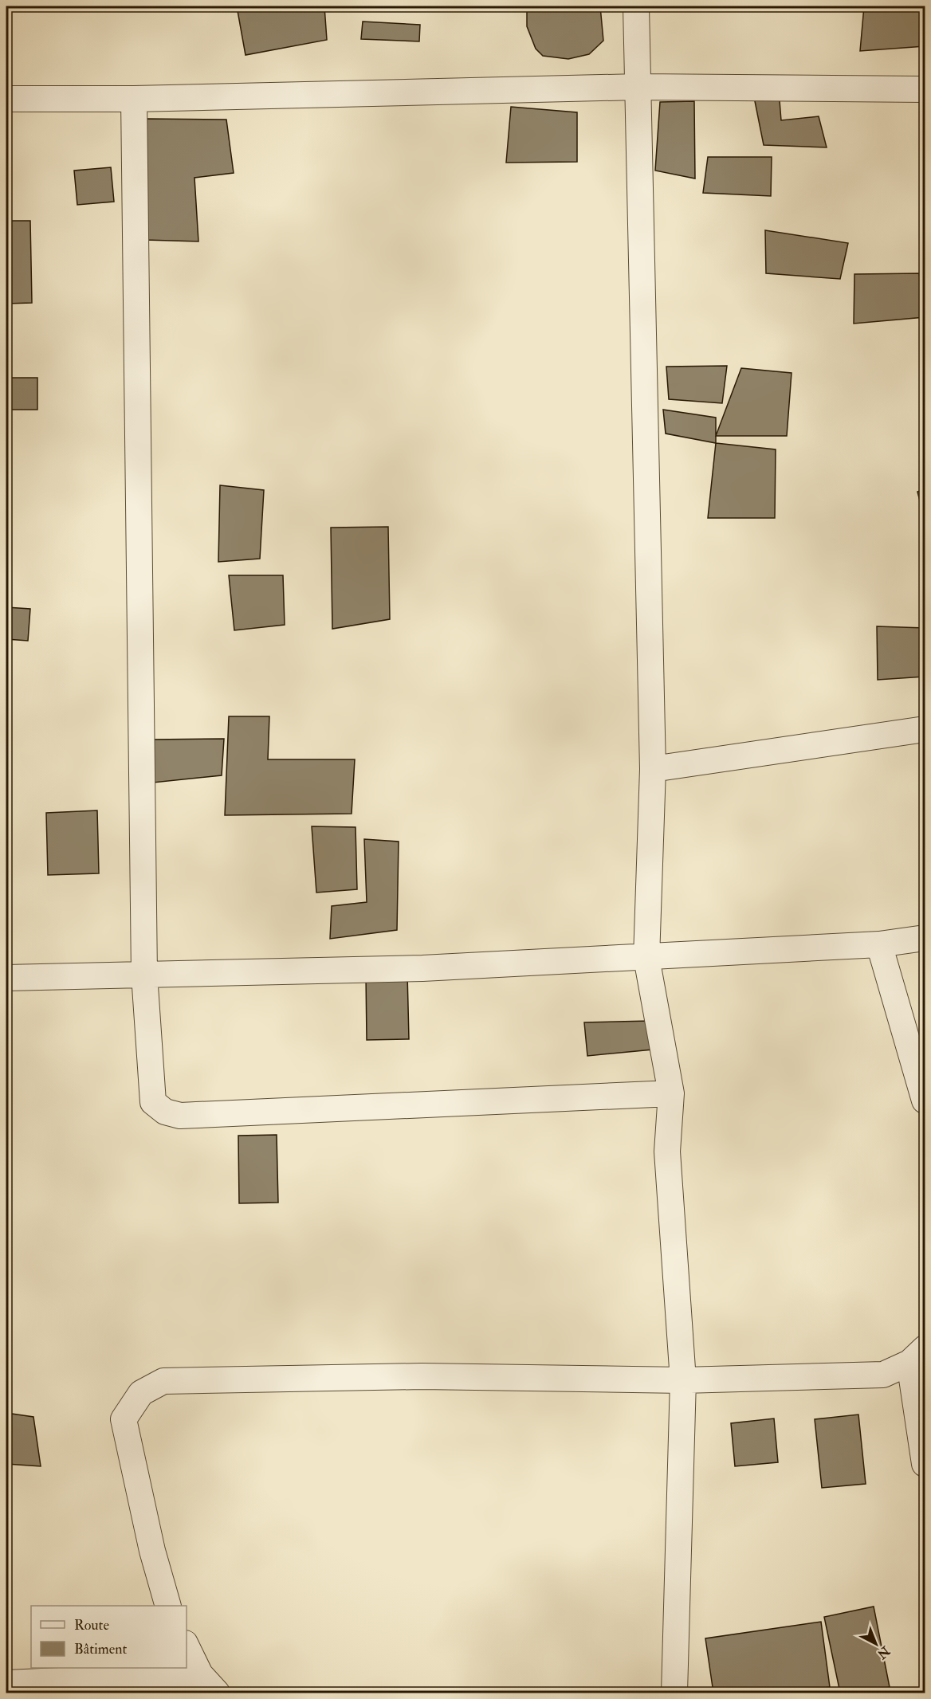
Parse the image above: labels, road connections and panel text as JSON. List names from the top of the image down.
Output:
{
  "legend": ["Route", "Bâtiment"],
  "north": "bottom right"
}
